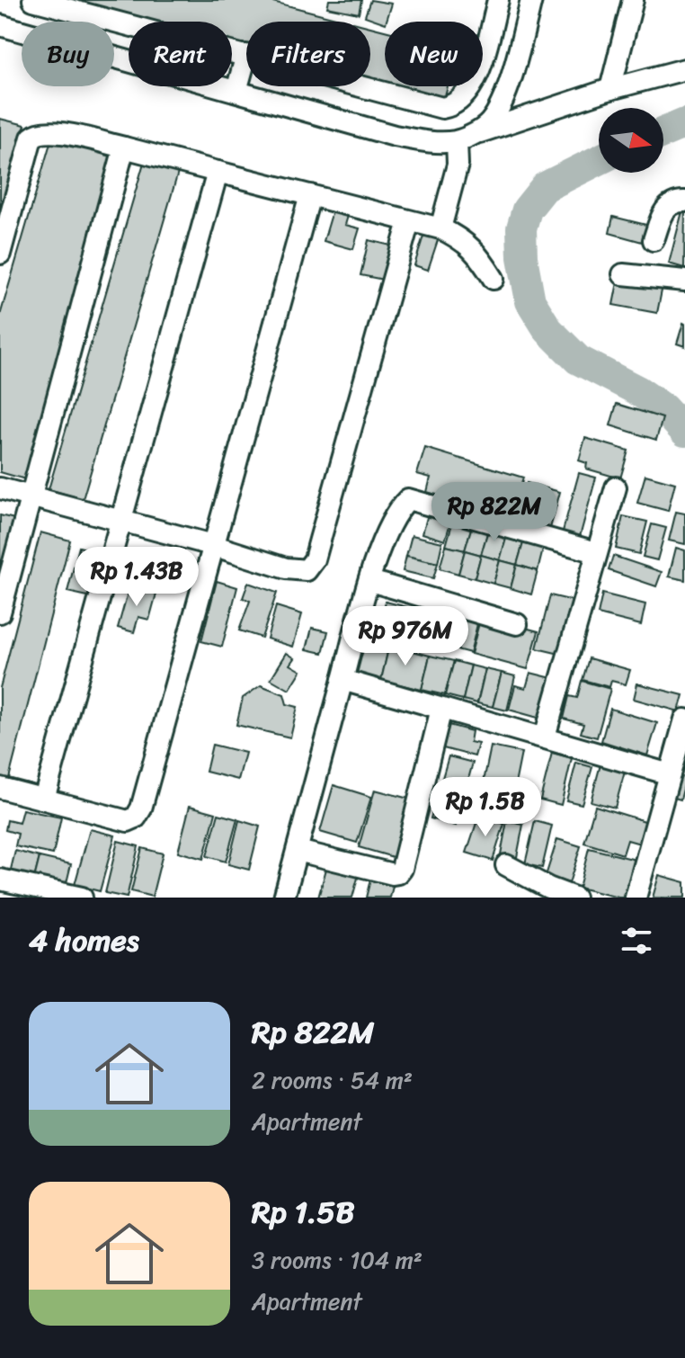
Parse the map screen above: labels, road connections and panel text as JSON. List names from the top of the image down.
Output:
{
  "north": "right",
  "page": {
    "chip": [
      "Buy",
      "Rent",
      "Filters",
      "New"
    ],
    "price": [
      "Rp 822M",
      "Rp 1.43B",
      "Rp 976M",
      "Rp 1.5B"
    ],
    "heading": "4 homes",
    "list": [
      {
        "name": "Rp 822M",
        "note": "2 rooms · 54 m² · Apartment"
      },
      {
        "name": "Rp 1.5B",
        "note": "3 rooms · 104 m² · Apartment"
      }
    ]
  }
}
